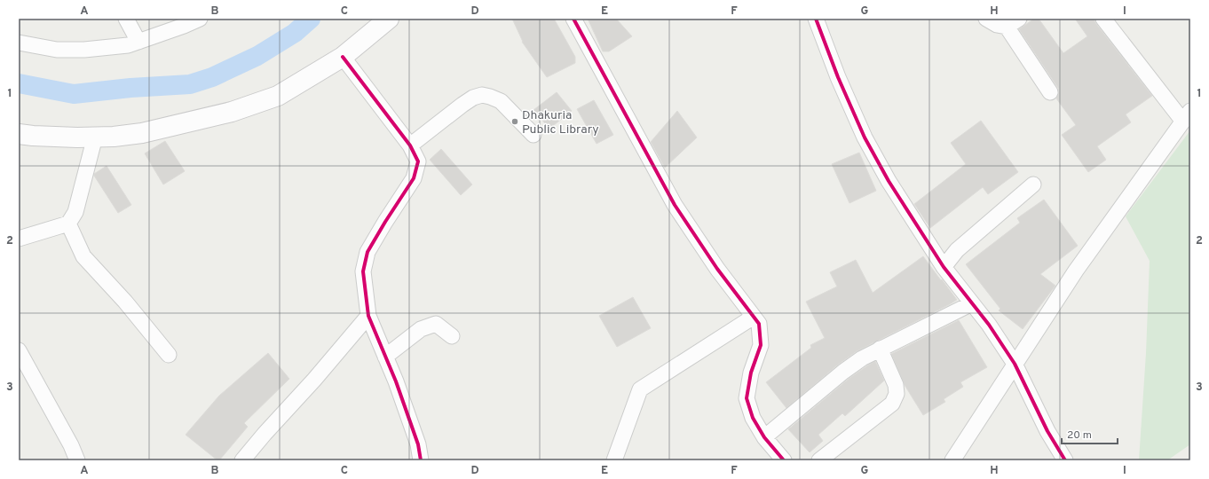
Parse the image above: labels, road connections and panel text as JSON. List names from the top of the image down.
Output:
{
  "places": ["Dhakuria Public Library"],
  "scale_bar": "20 m",
  "grid": {
    "columns": [
      "A",
      "B",
      "C",
      "D",
      "E",
      "F",
      "G",
      "H",
      "I"
    ],
    "rows": ["1", "2", "3"]
  }
}
